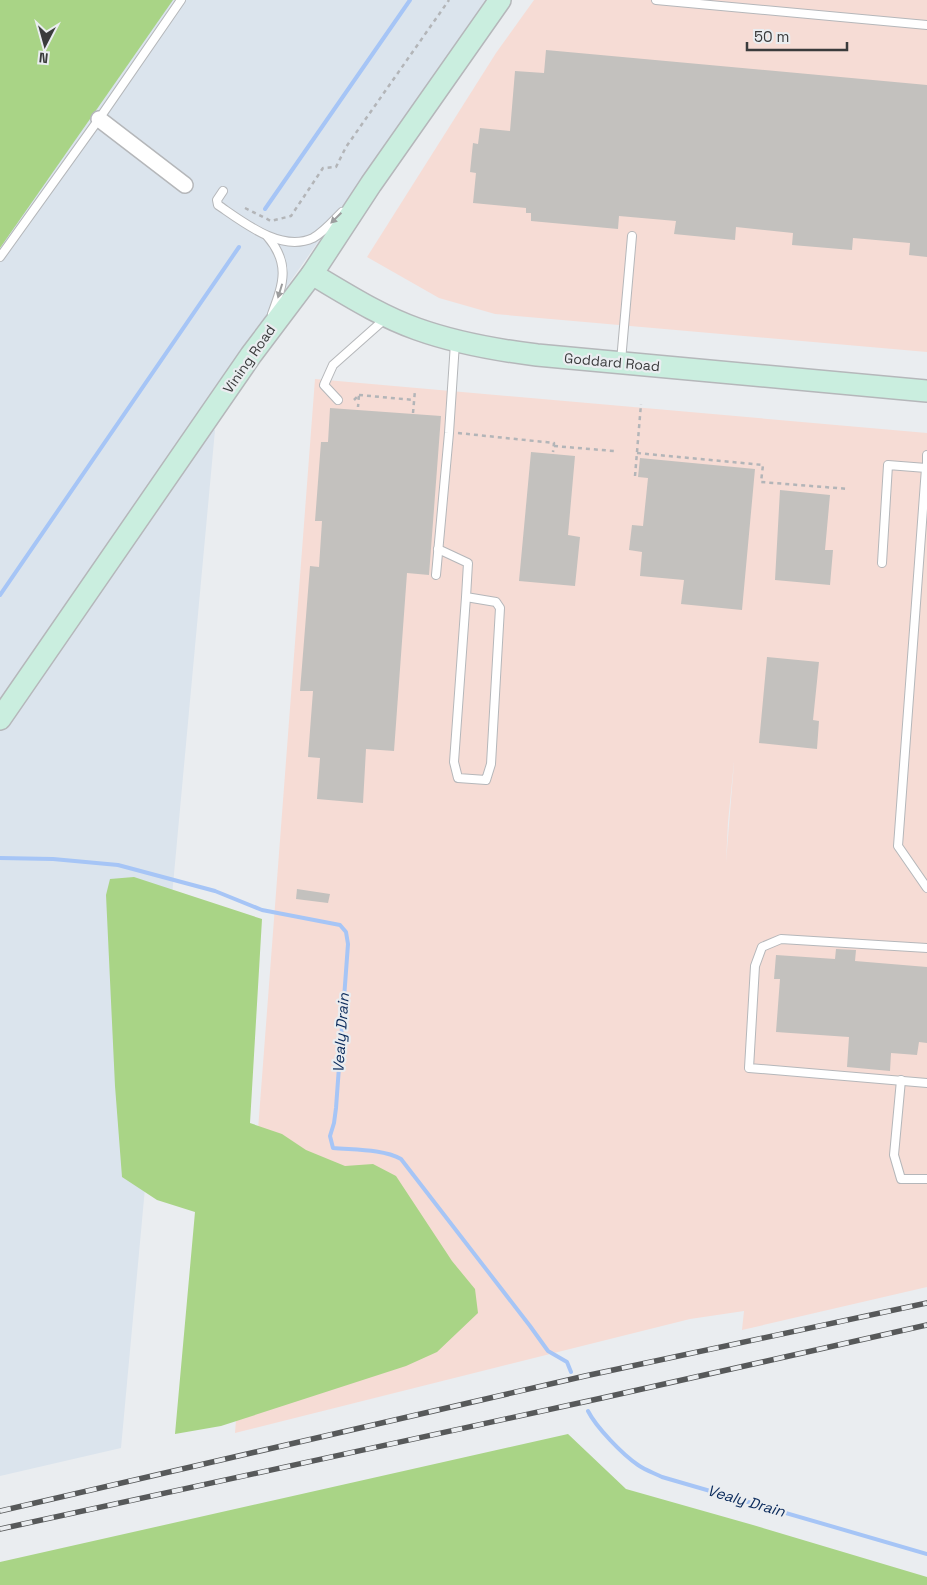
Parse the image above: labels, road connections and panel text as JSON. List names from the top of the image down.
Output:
{
  "streets": {
    "main road": ["Vining Road", "Goddard Road"]
  },
  "crossings": [
    ["Vining Road", "Goddard Road"]
  ],
  "water": ["Vealy Drain"],
  "scale_bar": "50 m",
  "north": "bottom"
}
